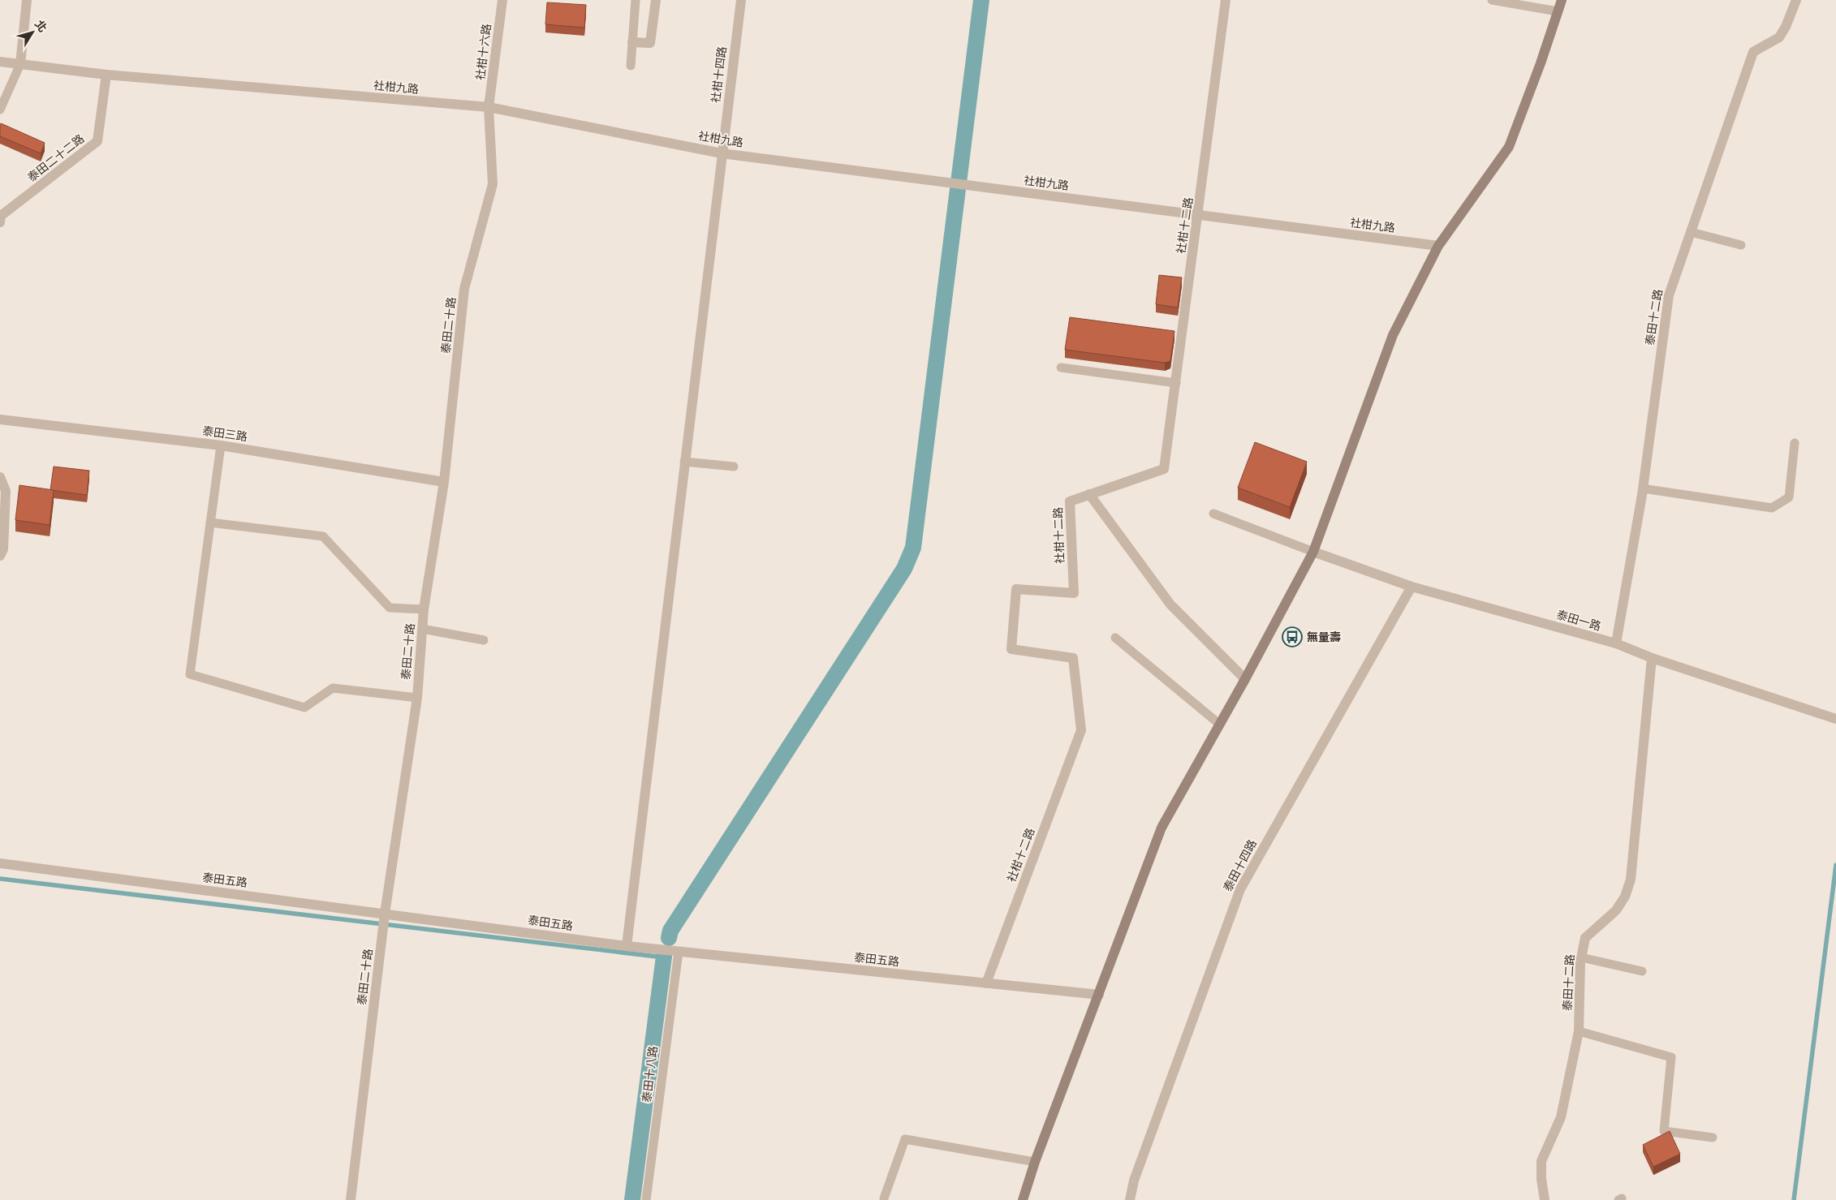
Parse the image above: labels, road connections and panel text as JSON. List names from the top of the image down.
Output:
{
  "streets": {
    "street": [
      "社柑十六路",
      "社柑十四路",
      "社柑九路",
      "泰田二十二路",
      "社柑十二路",
      "泰田十二路",
      "泰田二十路",
      "泰田三路",
      "泰田一路",
      "泰田十四路",
      "泰田五路"
    ],
    "lane": ["泰田十八路"]
  },
  "crossings": [
    ["社柑十六路", "社柑九路"],
    ["社柑十六路", "泰田二十路"],
    ["社柑十四路", "社柑九路"],
    ["社柑十四路", "泰田五路"],
    ["社柑九路", "泰田二十二路"],
    ["社柑九路", "社柑十二路"],
    ["社柑九路", "泰田二十路"],
    ["社柑十二路", "泰田五路"],
    ["泰田十二路", "泰田一路"],
    ["泰田二十路", "泰田三路"],
    ["泰田二十路", "泰田五路"],
    ["泰田一路", "泰田十四路"],
    ["泰田五路", "泰田十八路"]
  ],
  "places": {
    "bus stop": ["無量壽"]
  },
  "north": "top right"
}
